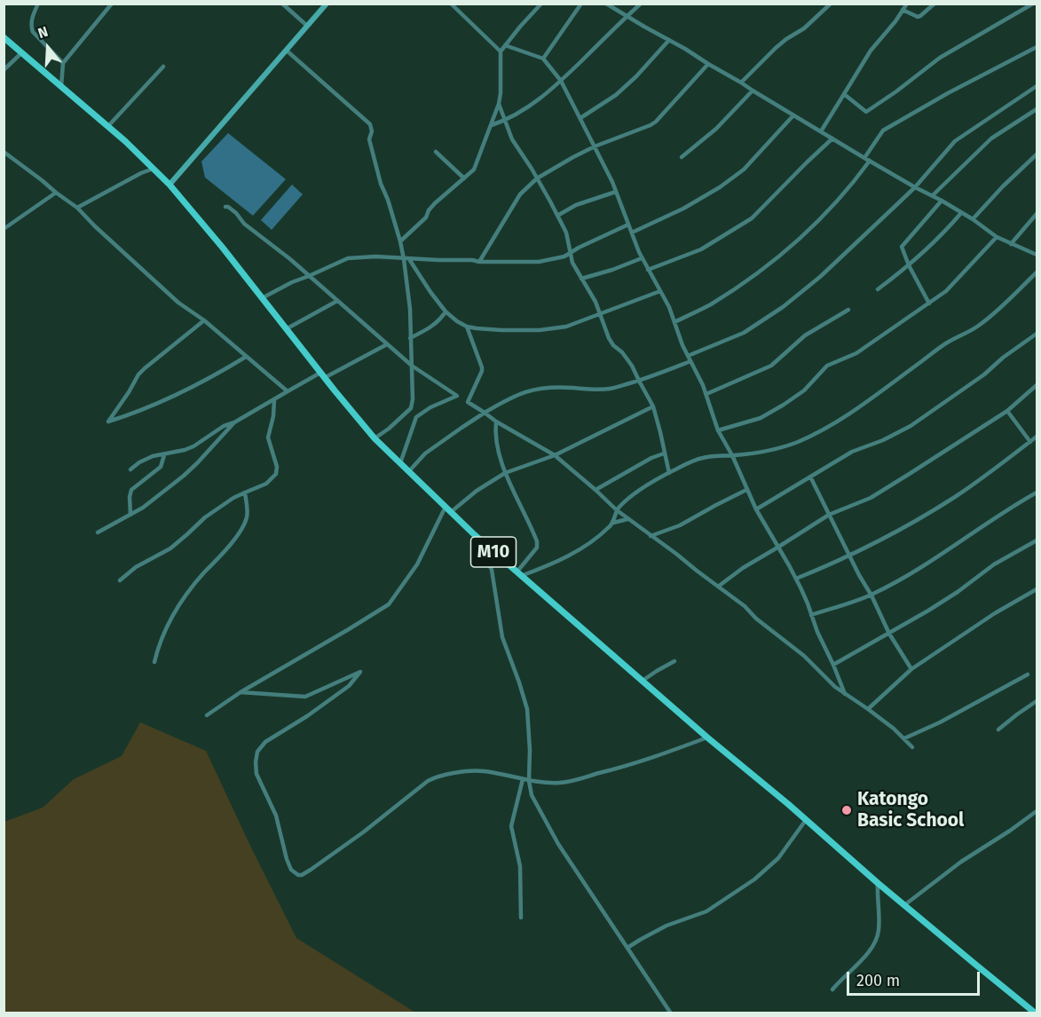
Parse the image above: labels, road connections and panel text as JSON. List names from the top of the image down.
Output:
{
  "streets": {
    "main road": ["M10"]
  },
  "places": ["Katongo Basic School"],
  "scale_bar": "200 m",
  "north": "top"
}
